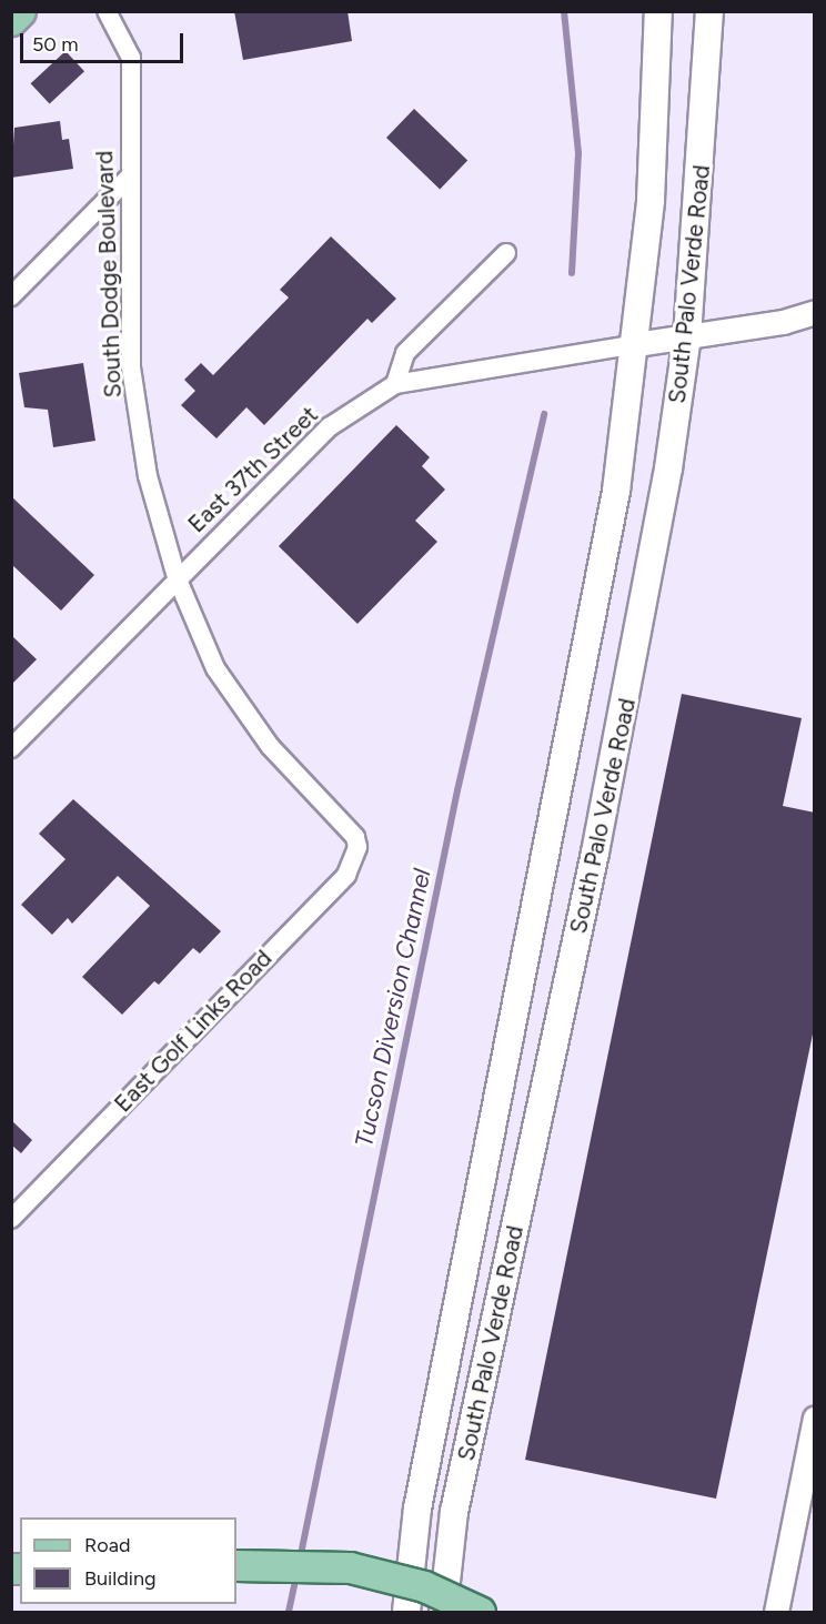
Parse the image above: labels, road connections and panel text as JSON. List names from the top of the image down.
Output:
{
  "streets": {
    "main road": ["South Palo Verde Road"],
    "street": ["South Dodge Boulevard", "East 37th Street", "East Golf Links Road"]
  },
  "crossings": [
    ["South Dodge Boulevard", "East 37th Street"],
    ["South Dodge Boulevard", "East Golf Links Road"],
    ["South Palo Verde Road", "East 37th Street"]
  ],
  "water": ["Tucson Diversion Channel"],
  "legend": ["Road", "Building"],
  "scale_bar": "50 m"
}
